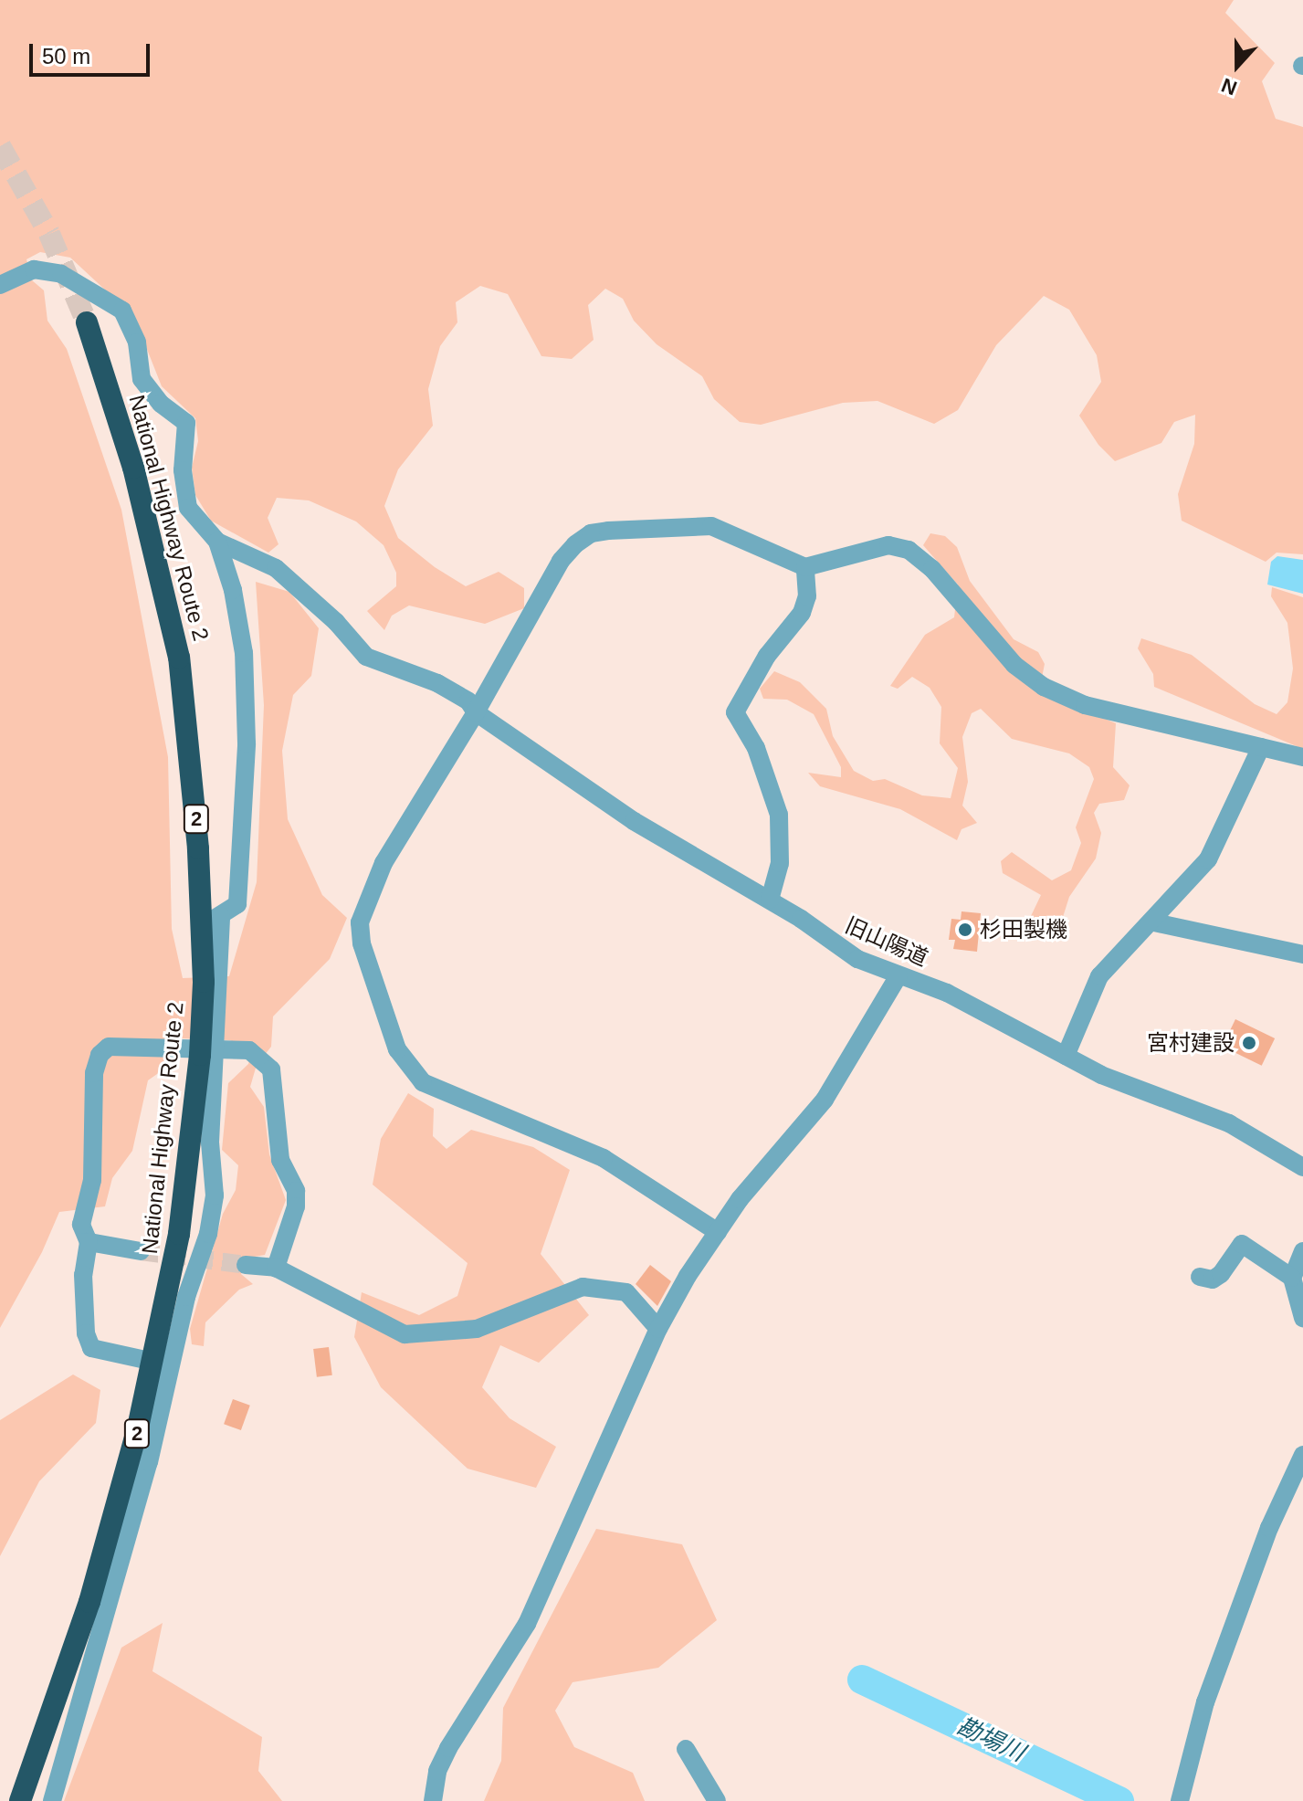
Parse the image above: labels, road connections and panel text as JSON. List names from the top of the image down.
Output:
{
  "streets": {
    "highway": ["National Highway Route 2", "2"],
    "street": ["旧山陽道"]
  },
  "water": ["勘場川"],
  "places": ["杉田製機", "宮村建設"],
  "scale_bar": "50 m",
  "north": "bottom"
}
